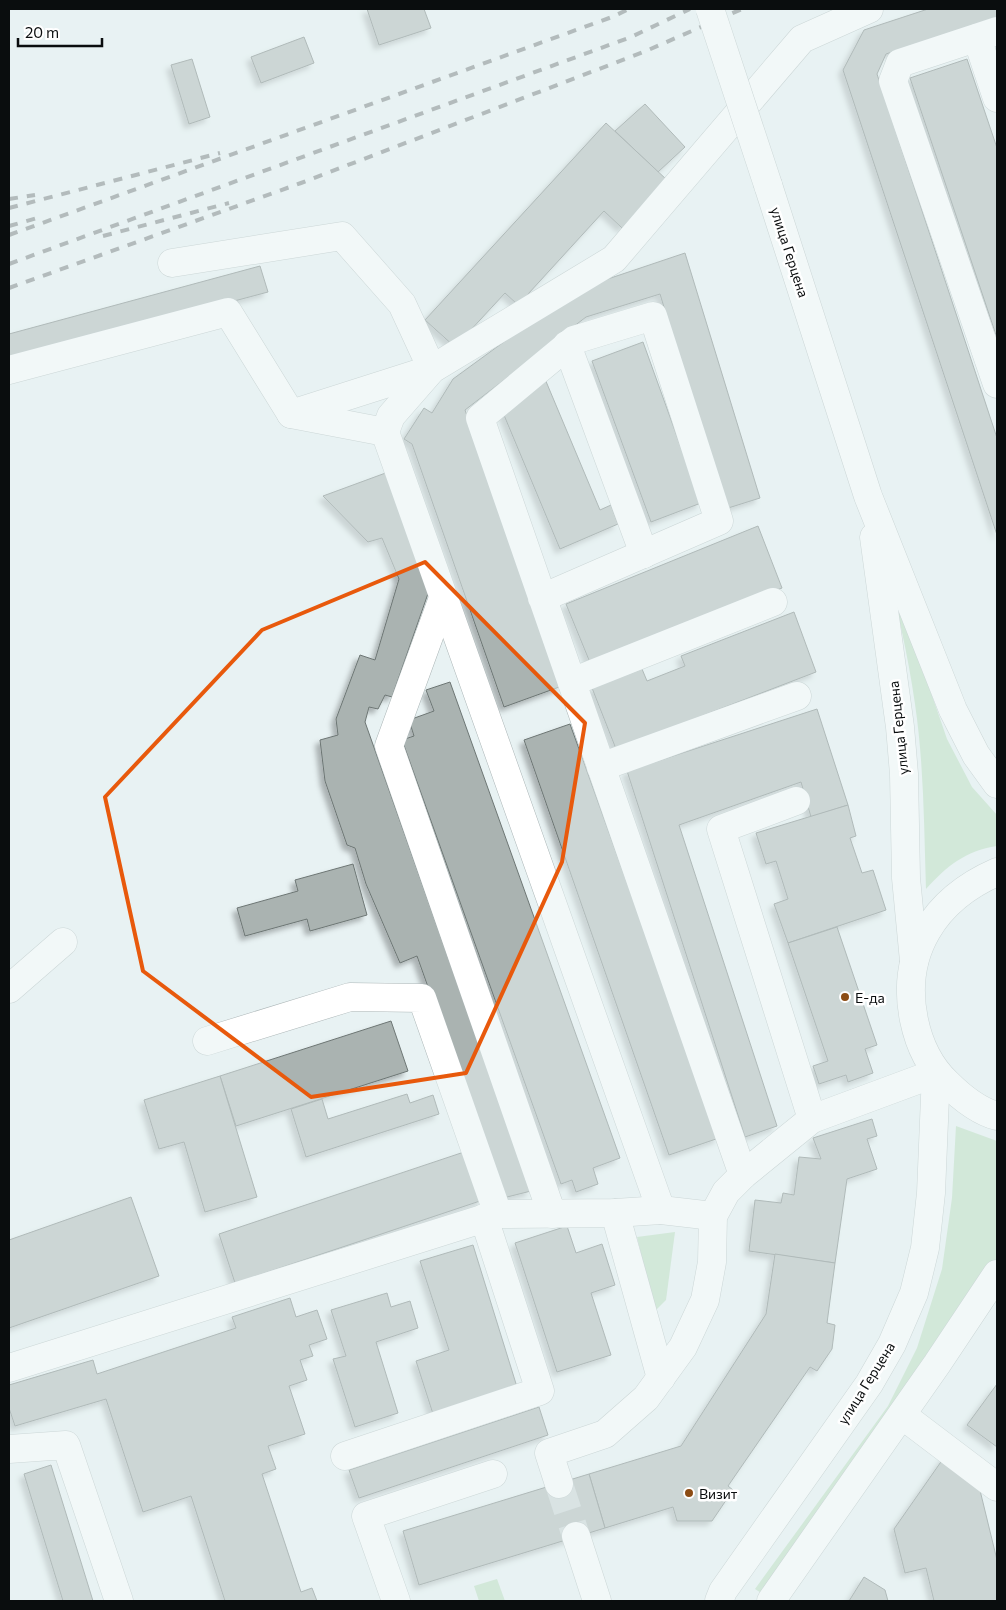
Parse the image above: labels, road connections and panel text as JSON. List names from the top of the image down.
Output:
{
  "streets": {
    "main road": ["улица Герцена"]
  },
  "places": ["Е-да", "Визит"],
  "scale_bar": "20 m"
}
